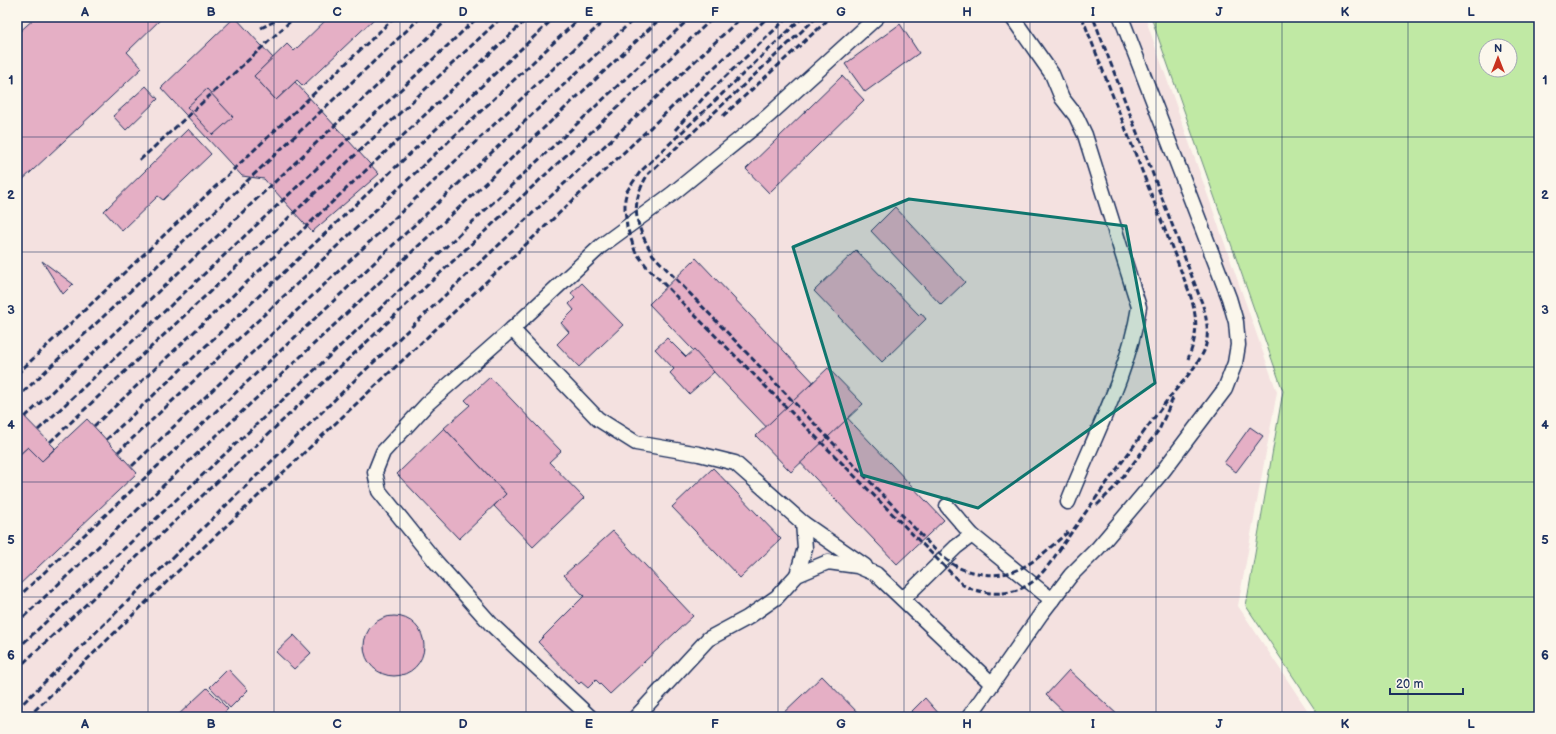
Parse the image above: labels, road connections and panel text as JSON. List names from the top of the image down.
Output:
{
  "scale_bar": "20 m",
  "north": "top",
  "grid": {
    "columns": [
      "A",
      "B",
      "C",
      "D",
      "E",
      "F",
      "G",
      "H",
      "I",
      "J",
      "K",
      "L"
    ],
    "rows": [
      "1",
      "2",
      "3",
      "4",
      "5",
      "6"
    ]
  }
}
